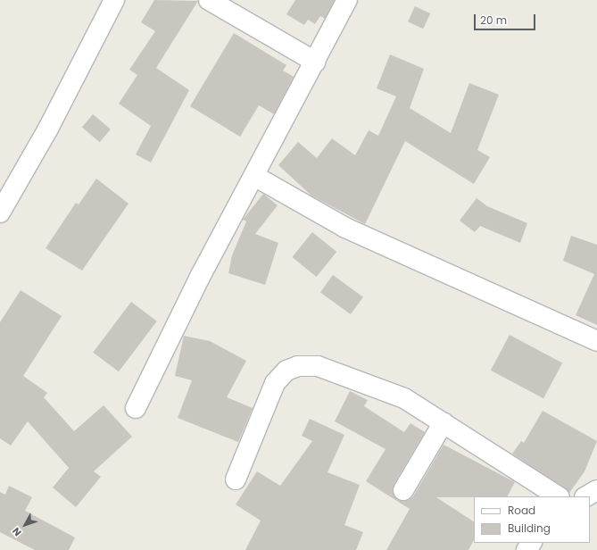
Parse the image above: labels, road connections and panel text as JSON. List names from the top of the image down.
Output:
{
  "legend": ["Road", "Building"],
  "scale_bar": "20 m",
  "north": "bottom left"
}
